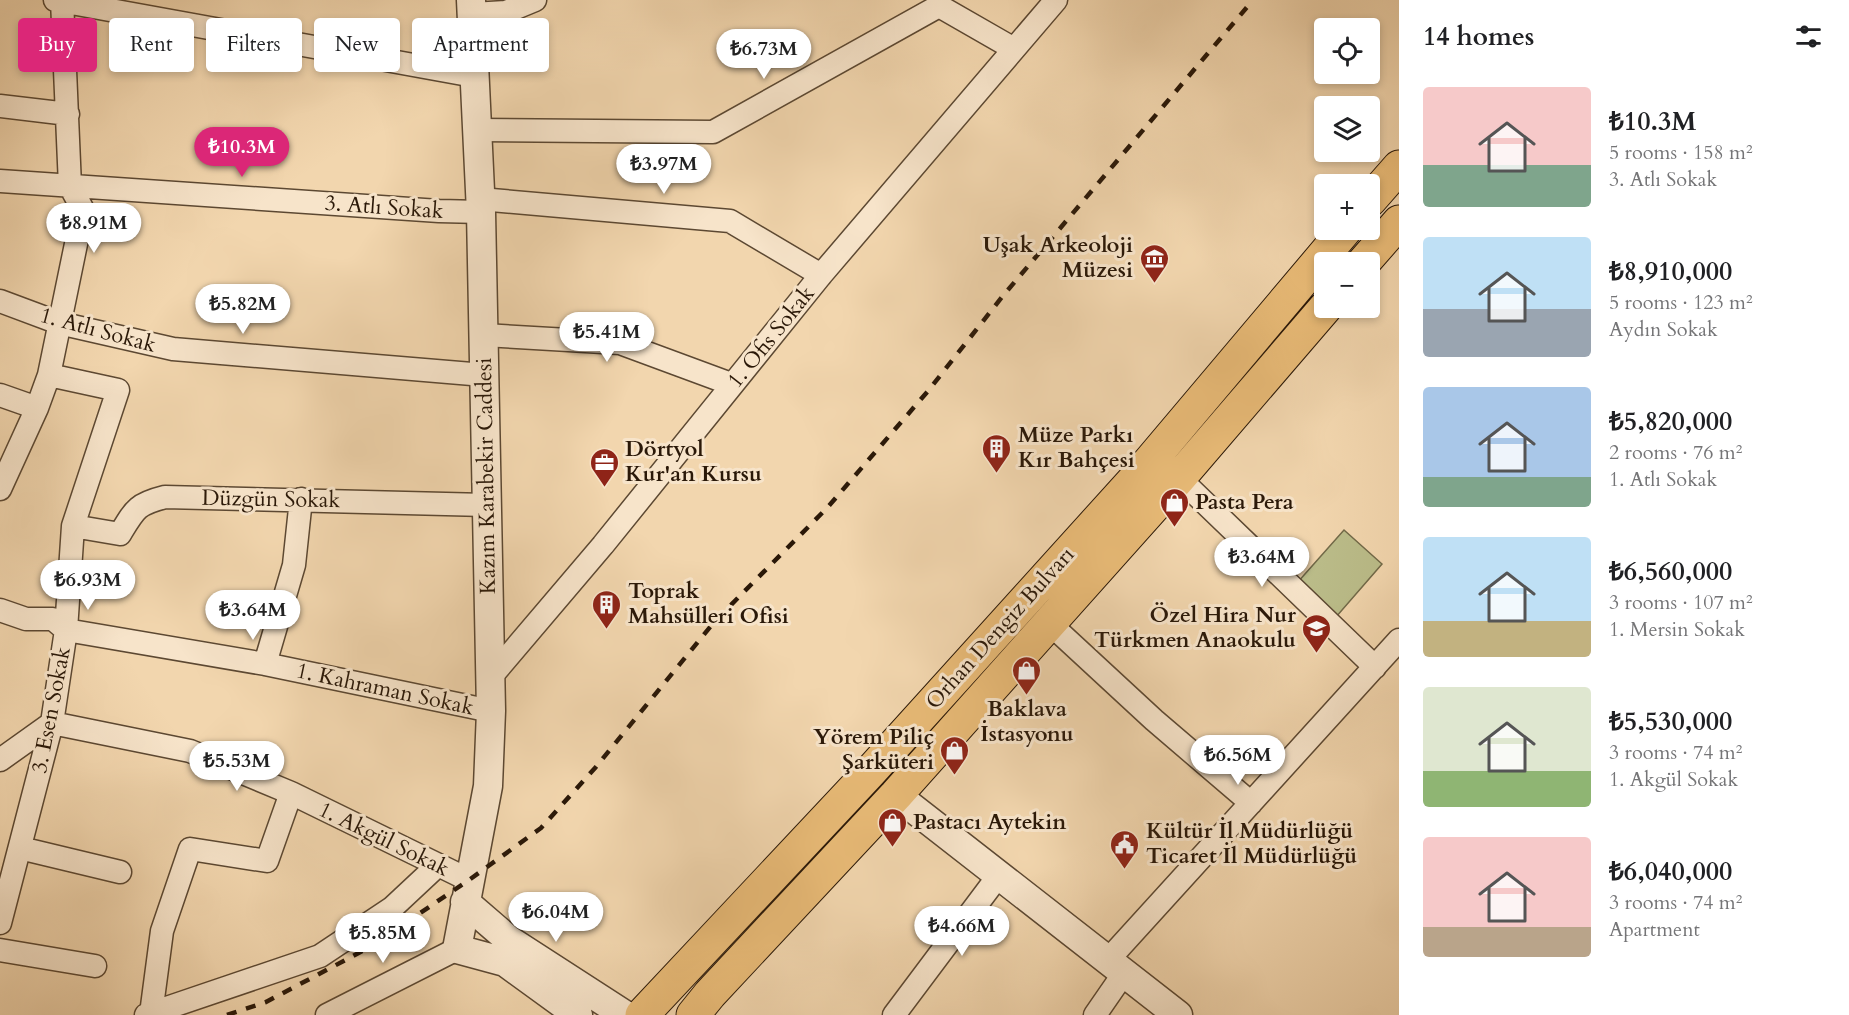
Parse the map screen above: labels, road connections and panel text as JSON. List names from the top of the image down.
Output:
{
  "streets": {
    "main road": ["Orhan Dengiz Bulvarı"],
    "street": [
      "3. Atlı Sokak",
      "1. Atlı Sokak",
      "1. Ofis Sokak",
      "Kazım Karabekir Caddesi",
      "Düzgün Sokak",
      "1. Kahraman Sokak",
      "3. Esen Sokak",
      "1. Akgül Sokak"
    ]
  },
  "crossings": [
    ["3. Atlı Sokak", "1. Ofis Sokak"],
    ["3. Atlı Sokak", "Kazım Karabekir Caddesi"],
    ["1. Atlı Sokak", "Kazım Karabekir Caddesi"],
    ["1. Ofis Sokak", "Kazım Karabekir Caddesi"],
    ["Kazım Karabekir Caddesi", "Düzgün Sokak"],
    ["Kazım Karabekir Caddesi", "1. Kahraman Sokak"],
    ["Kazım Karabekir Caddesi", "1. Akgül Sokak"],
    ["Düzgün Sokak", "3. Esen Sokak"],
    ["1. Kahraman Sokak", "3. Esen Sokak"],
    ["3. Esen Sokak", "1. Akgül Sokak"]
  ],
  "places": {
    "museum": ["Uşak Arkeoloji Müzesi"],
    "building": ["Müze Parkı Kır Bahçesi", "Toprak Mahsülleri Ofisi"],
    "office": ["Dörtyol Kur'an Kursu"],
    "shop": [
      "Pasta Pera",
      "Baklava İstasyonu",
      "Yörem Piliç Şarküteri",
      "Pastacı Aytekin"
    ],
    "school or university": ["Özel Hira Nur Türkmen Anaokulu"],
    "public building": ["Kültür İl Müdürlüğü Ticaret İl Müdürlüğü"]
  },
  "page": {
    "heading": "14 homes",
    "map_buttons": ["+", "−"],
    "chip": [
      "Buy",
      "Rent",
      "Filters",
      "New",
      "Apartment"
    ],
    "price": [
      "₺6.73M",
      "₺10.3M",
      "₺3.97M",
      "₺8.91M",
      "₺5.82M",
      "₺5.41M",
      "₺3.64M",
      "₺6.93M",
      "₺3.64M",
      "₺6.56M",
      "₺5.53M",
      "₺6.04M",
      "₺4.66M",
      "₺5.85M"
    ],
    "list": [
      {
        "name": "₺10.3M",
        "note": "5 rooms · 158 m² · 3. Atlı Sokak"
      },
      {
        "name": "₺8,910,000",
        "note": "5 rooms · 123 m² · Aydın Sokak"
      },
      {
        "name": "₺5,820,000",
        "note": "2 rooms · 76 m² · 1. Atlı Sokak"
      },
      {
        "name": "₺6,560,000",
        "note": "3 rooms · 107 m² · 1. Mersin Sokak"
      },
      {
        "name": "₺5,530,000",
        "note": "3 rooms · 74 m² · 1. Akgül Sokak"
      },
      {
        "name": "₺6,040,000",
        "note": "3 rooms · 74 m² · Apartment"
      }
    ]
  }
}
